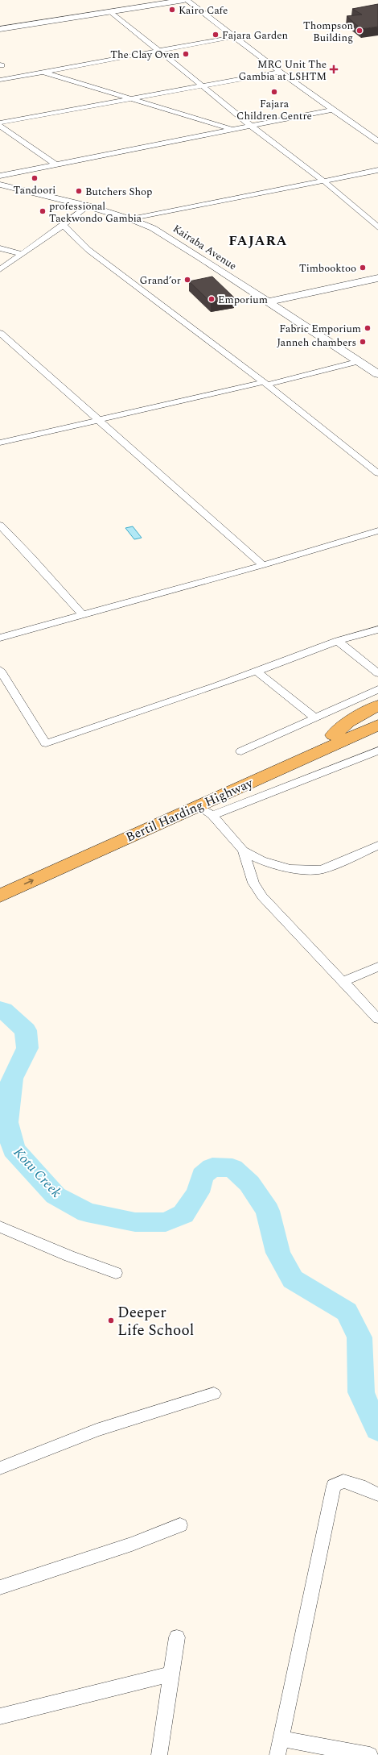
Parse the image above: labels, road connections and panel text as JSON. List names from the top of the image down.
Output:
{
  "streets": {
    "main road": ["Bertil Harding Highway"],
    "street": ["Kairaba Avenue"]
  },
  "districts": ["FAJARA"],
  "water": ["Kotu Creek"],
  "places": {
    "other": [
      "Kairo Cafe",
      "Thompson Building",
      "Fajara Garden",
      "The Clay Oven",
      "Fajara Children Centre",
      "Tandoori",
      "Butchers Shop",
      "professional Taekwondo Gambia",
      "Timbooktoo",
      "Grand’or",
      "Emporium",
      "Fabric Emporium",
      "Janneh chambers",
      "Deeper Life School"
    ],
    "health": ["MRC Unit The Gambia at LSHTM"]
  }
}
